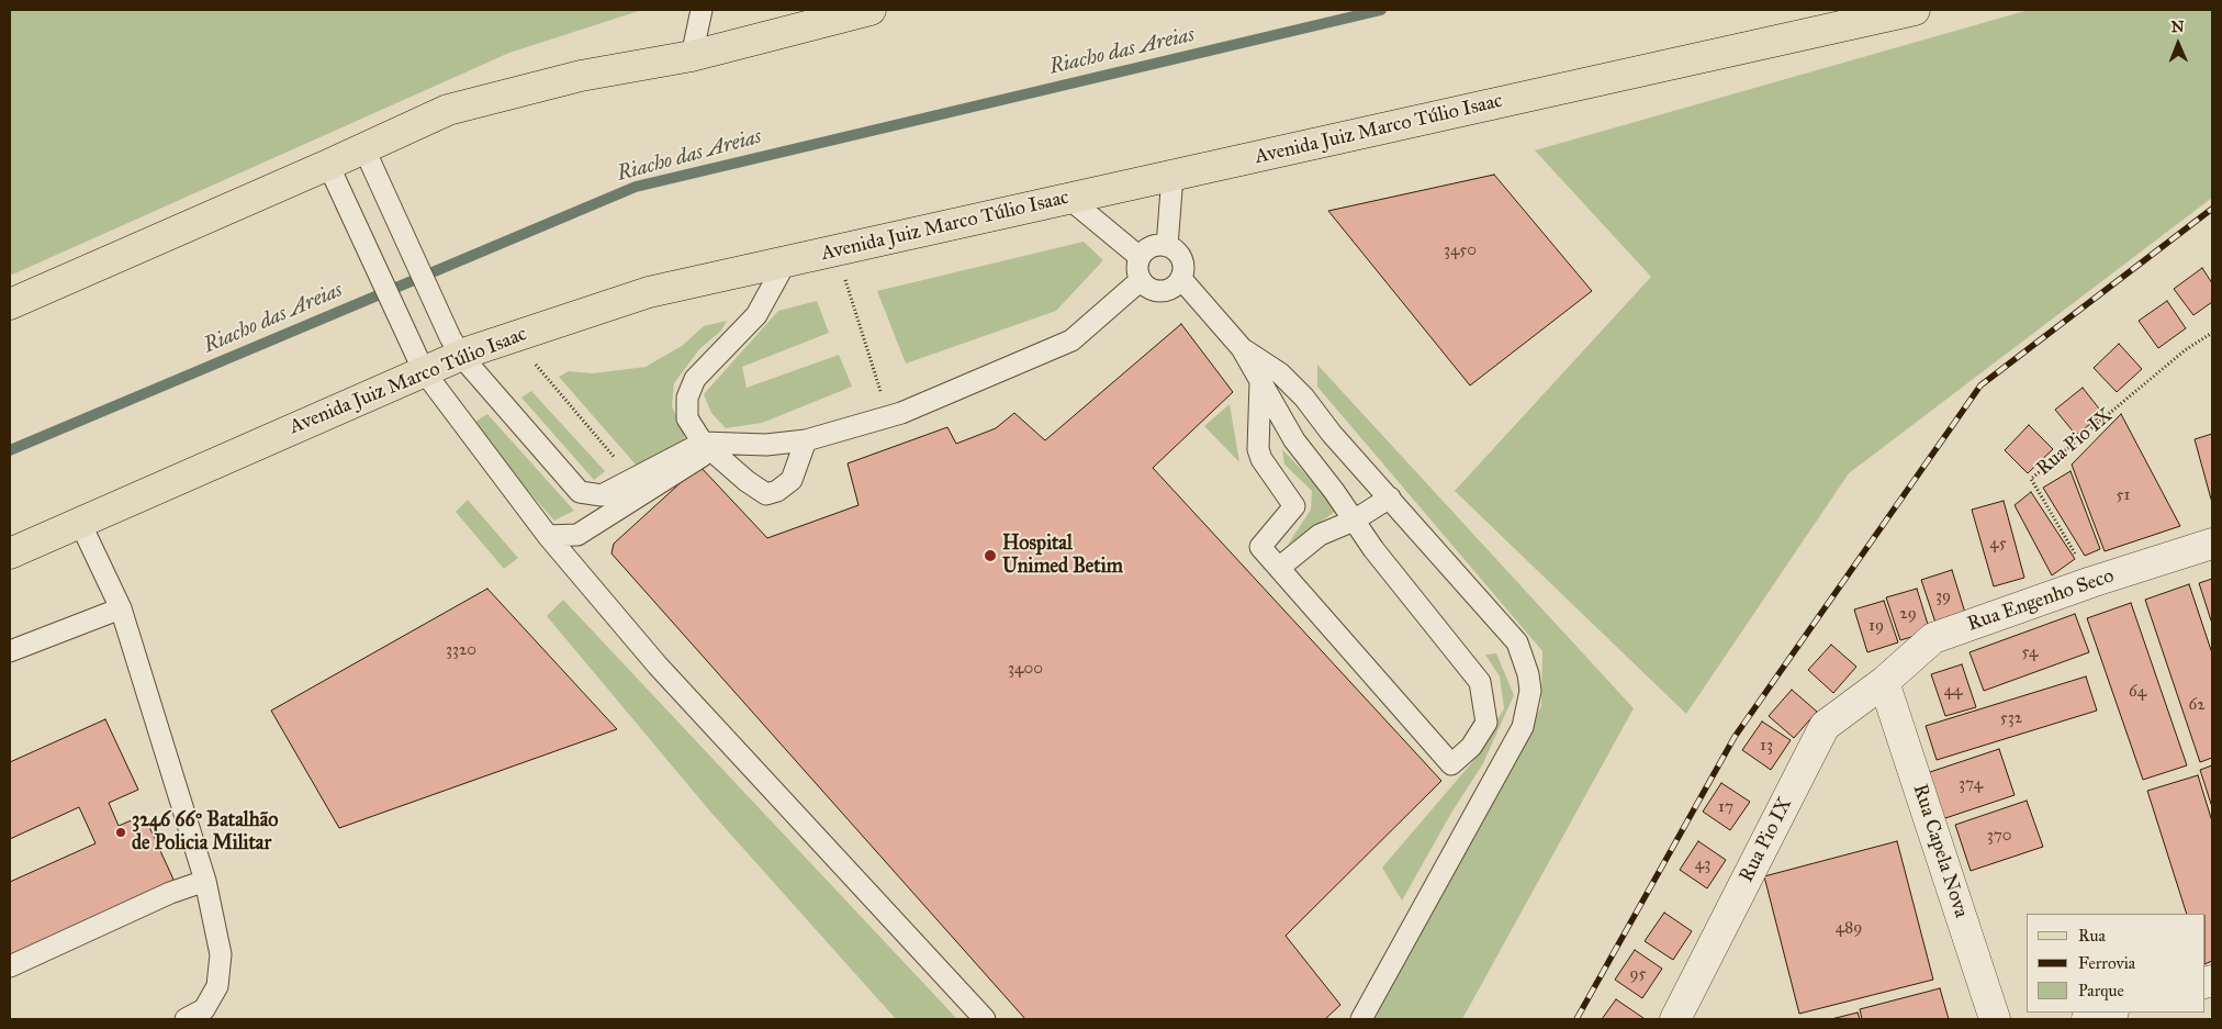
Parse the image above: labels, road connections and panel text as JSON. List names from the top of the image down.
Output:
{
  "streets": {
    "main road": ["Avenida Juiz Marco Túlio Isaac"],
    "street": ["Rua Pio IX", "Rua Engenho Seco", "Rua Capela Nova"]
  },
  "crossings": [
    ["Rua Pio IX", "Rua Engenho Seco"],
    ["Rua Pio IX", "Rua Capela Nova"],
    ["Rua Engenho Seco", "Rua Capela Nova"]
  ],
  "water": ["Riacho das Areias"],
  "places": ["Hospital Unimed Betim", "3246 66º Batalhão de Policia Militar"],
  "house_numbers": [
    "3450",
    "51",
    "45",
    "39",
    "29",
    "19",
    "3320",
    "54",
    "3400",
    "44",
    "64",
    "62",
    "532",
    "13",
    "374",
    "17",
    "370",
    "43",
    "489",
    "95"
  ],
  "legend": ["Rua", "Ferrovia", "Parque"],
  "north": "top"
}
